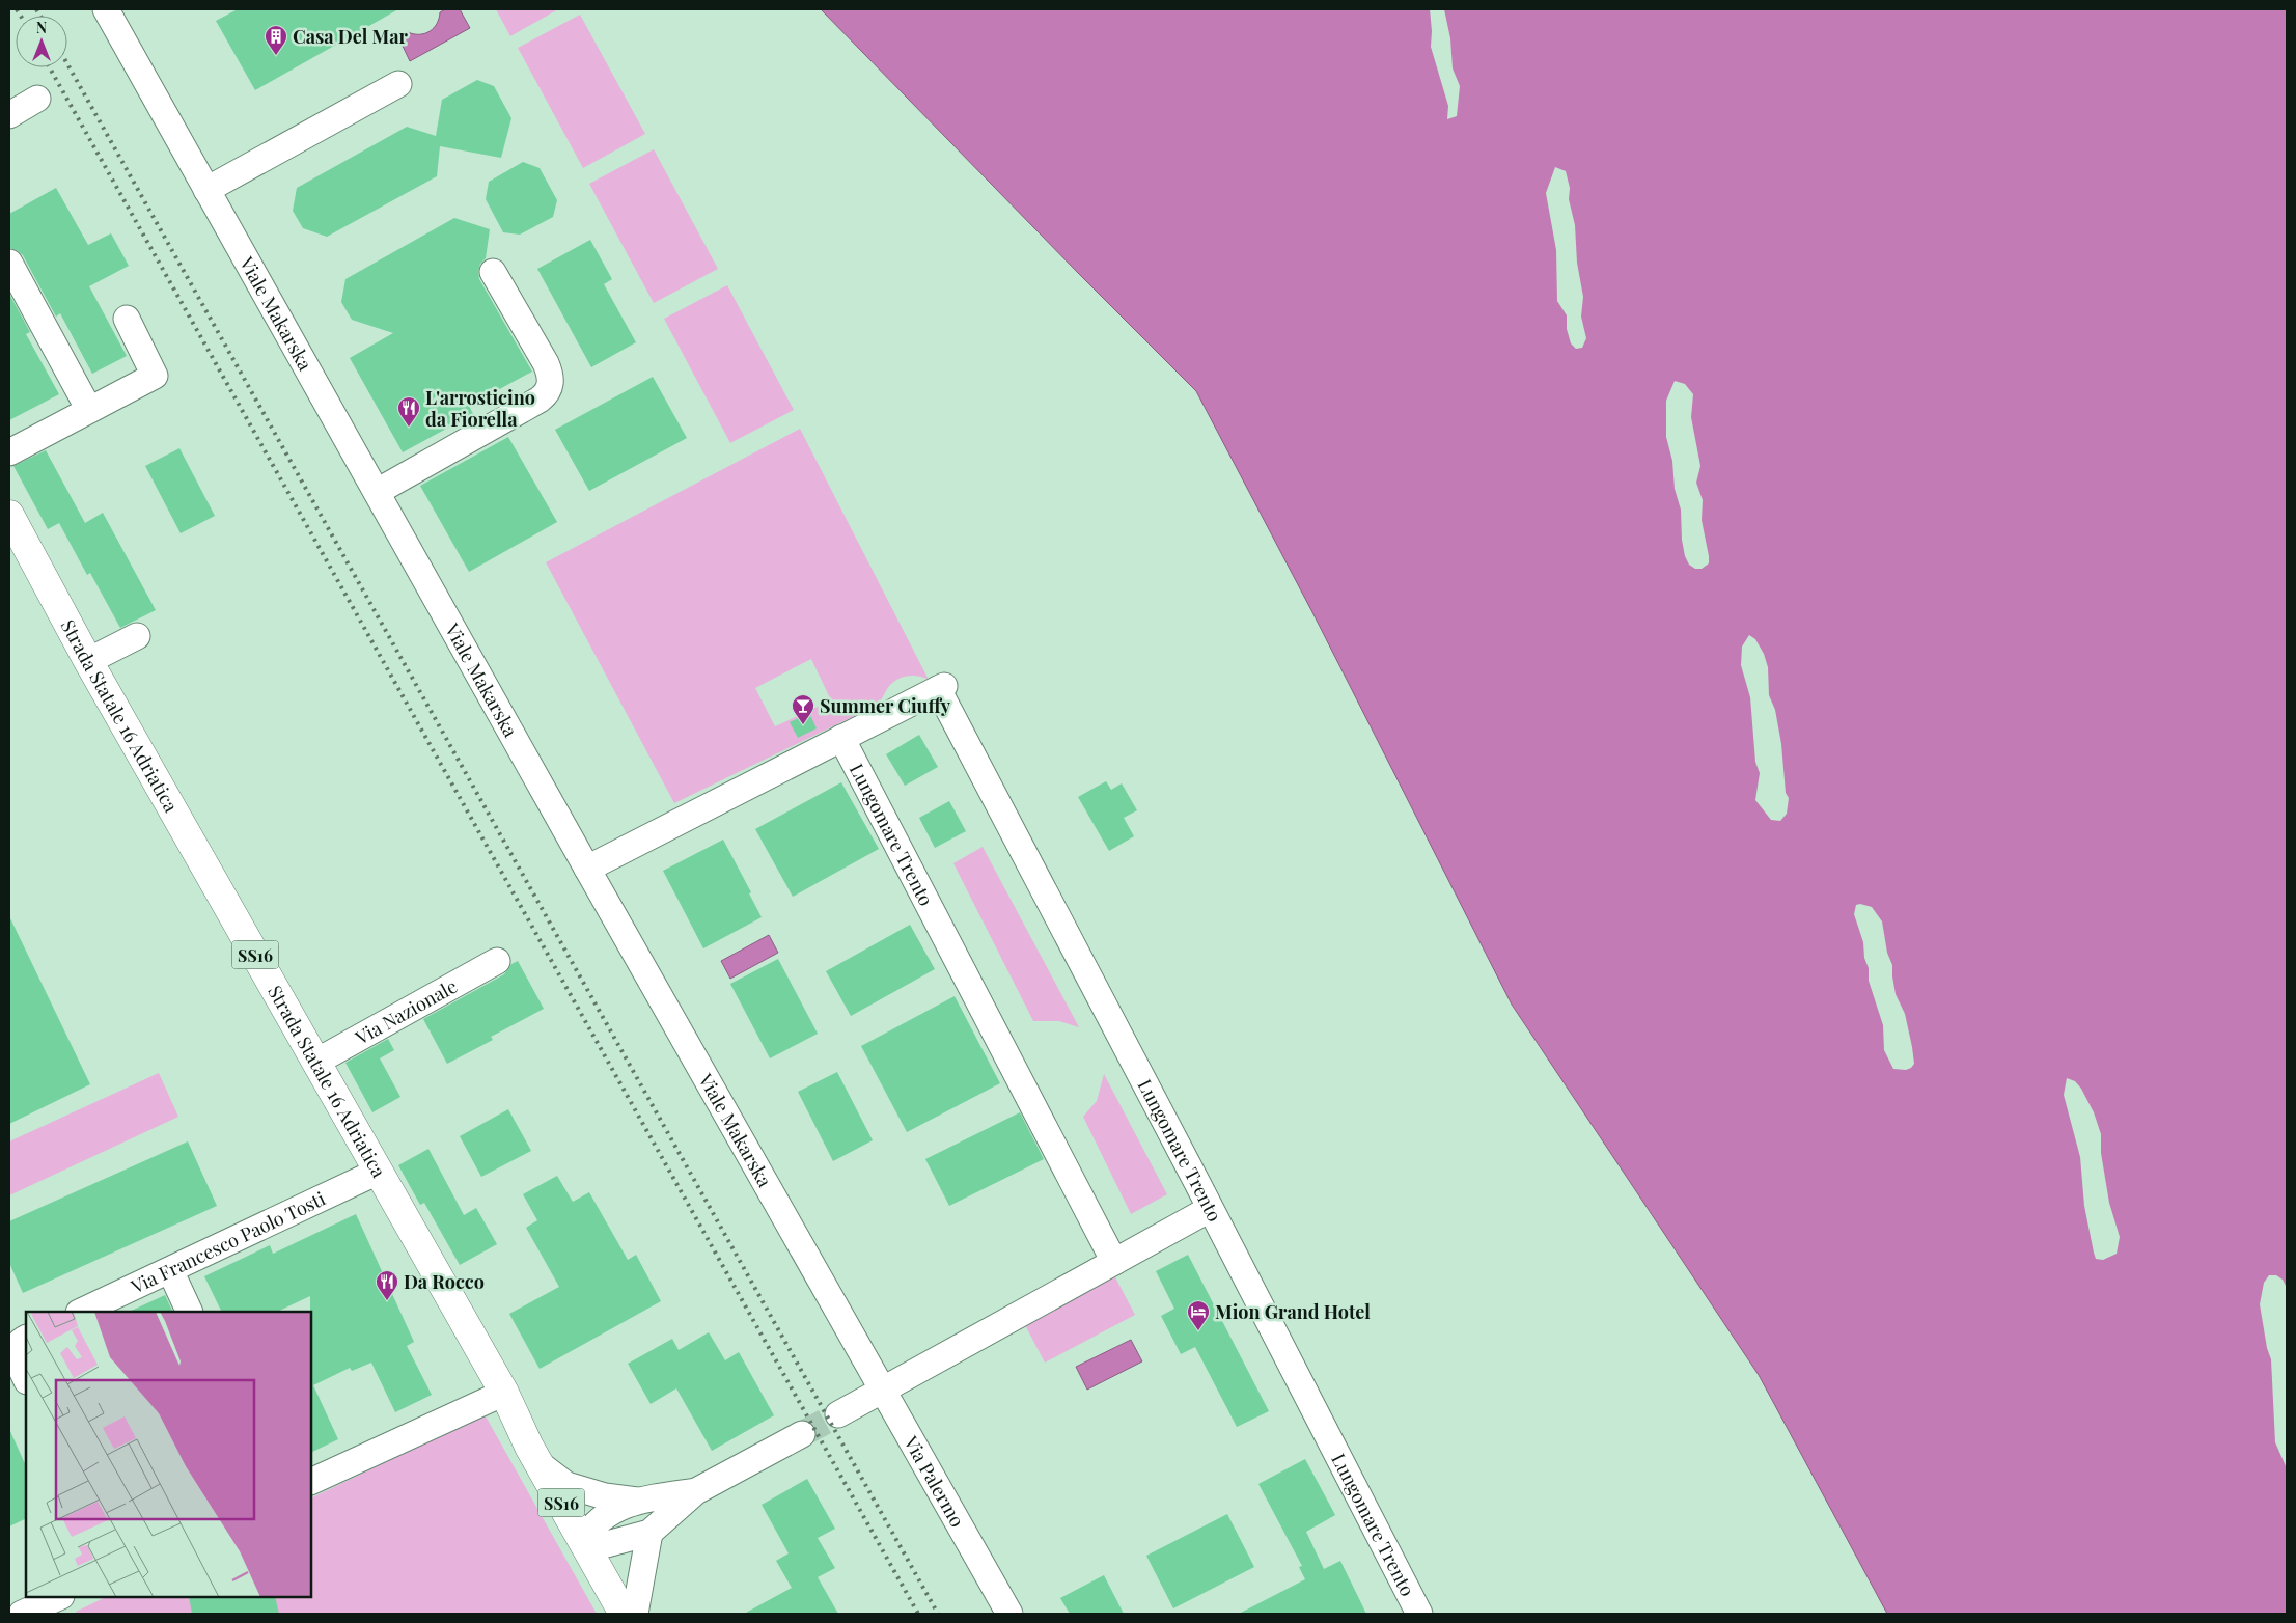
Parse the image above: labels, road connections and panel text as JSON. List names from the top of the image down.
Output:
{
  "streets": {
    "main road": ["Strada Statale 16 Adriatica", "SS16"],
    "street": [
      "Viale Makarska",
      "Lungomare Trento",
      "Via Nazionale",
      "Via Francesco Paolo Tosti",
      "Via Palermo"
    ]
  },
  "crossings": [
    ["Viale Makarska", "Via Palermo"],
    ["Strada Statale 16 Adriatica", "SS16"],
    ["Strada Statale 16 Adriatica", "Via Nazionale"],
    ["Strada Statale 16 Adriatica", "Via Francesco Paolo Tosti"]
  ],
  "places": {
    "building": ["Casa Del Mar"],
    "restaurant": ["L'arrosticino da Fiorella", "Da Rocco"],
    "bar": ["Summer Ciuffy"],
    "hotel": ["Mion Grand Hotel"]
  },
  "north": "top"
}
